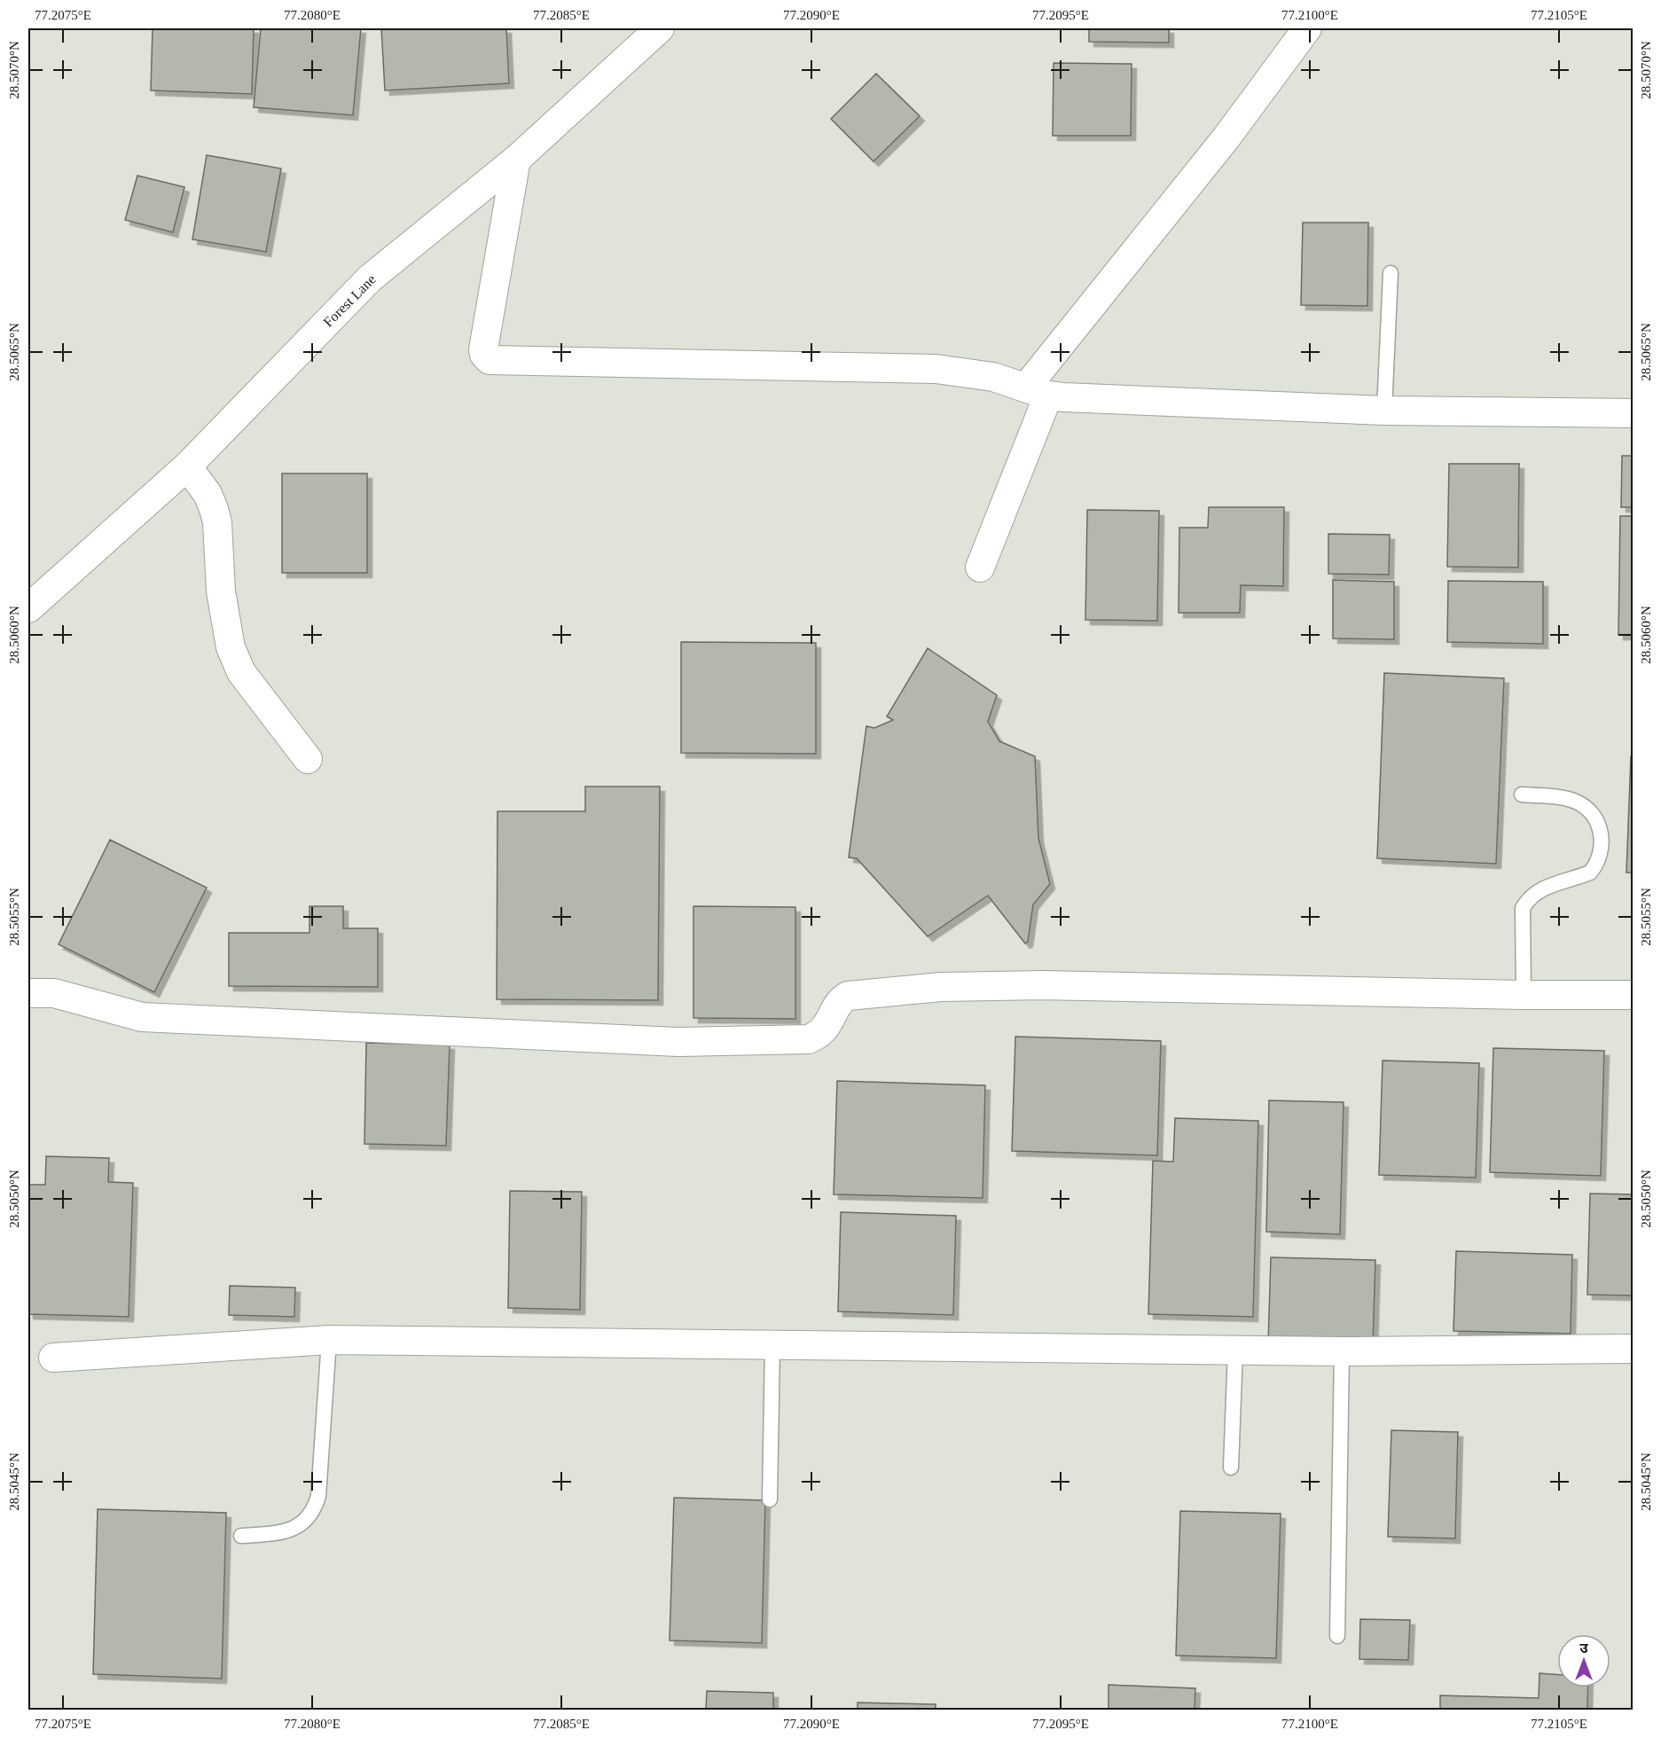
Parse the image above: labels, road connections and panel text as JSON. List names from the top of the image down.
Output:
{
  "streets": {
    "street": ["Forest Lane"]
  },
  "north": "top",
  "coordinates": [
    "77.2075°E",
    "77.2080°E",
    "77.2085°E",
    "77.2090°E",
    "77.2095°E",
    "77.2100°E",
    "77.2105°E",
    "28.5070°N",
    "28.5065°N",
    "28.5060°N",
    "28.5055°N",
    "28.5050°N",
    "28.5045°N"
  ]
}
